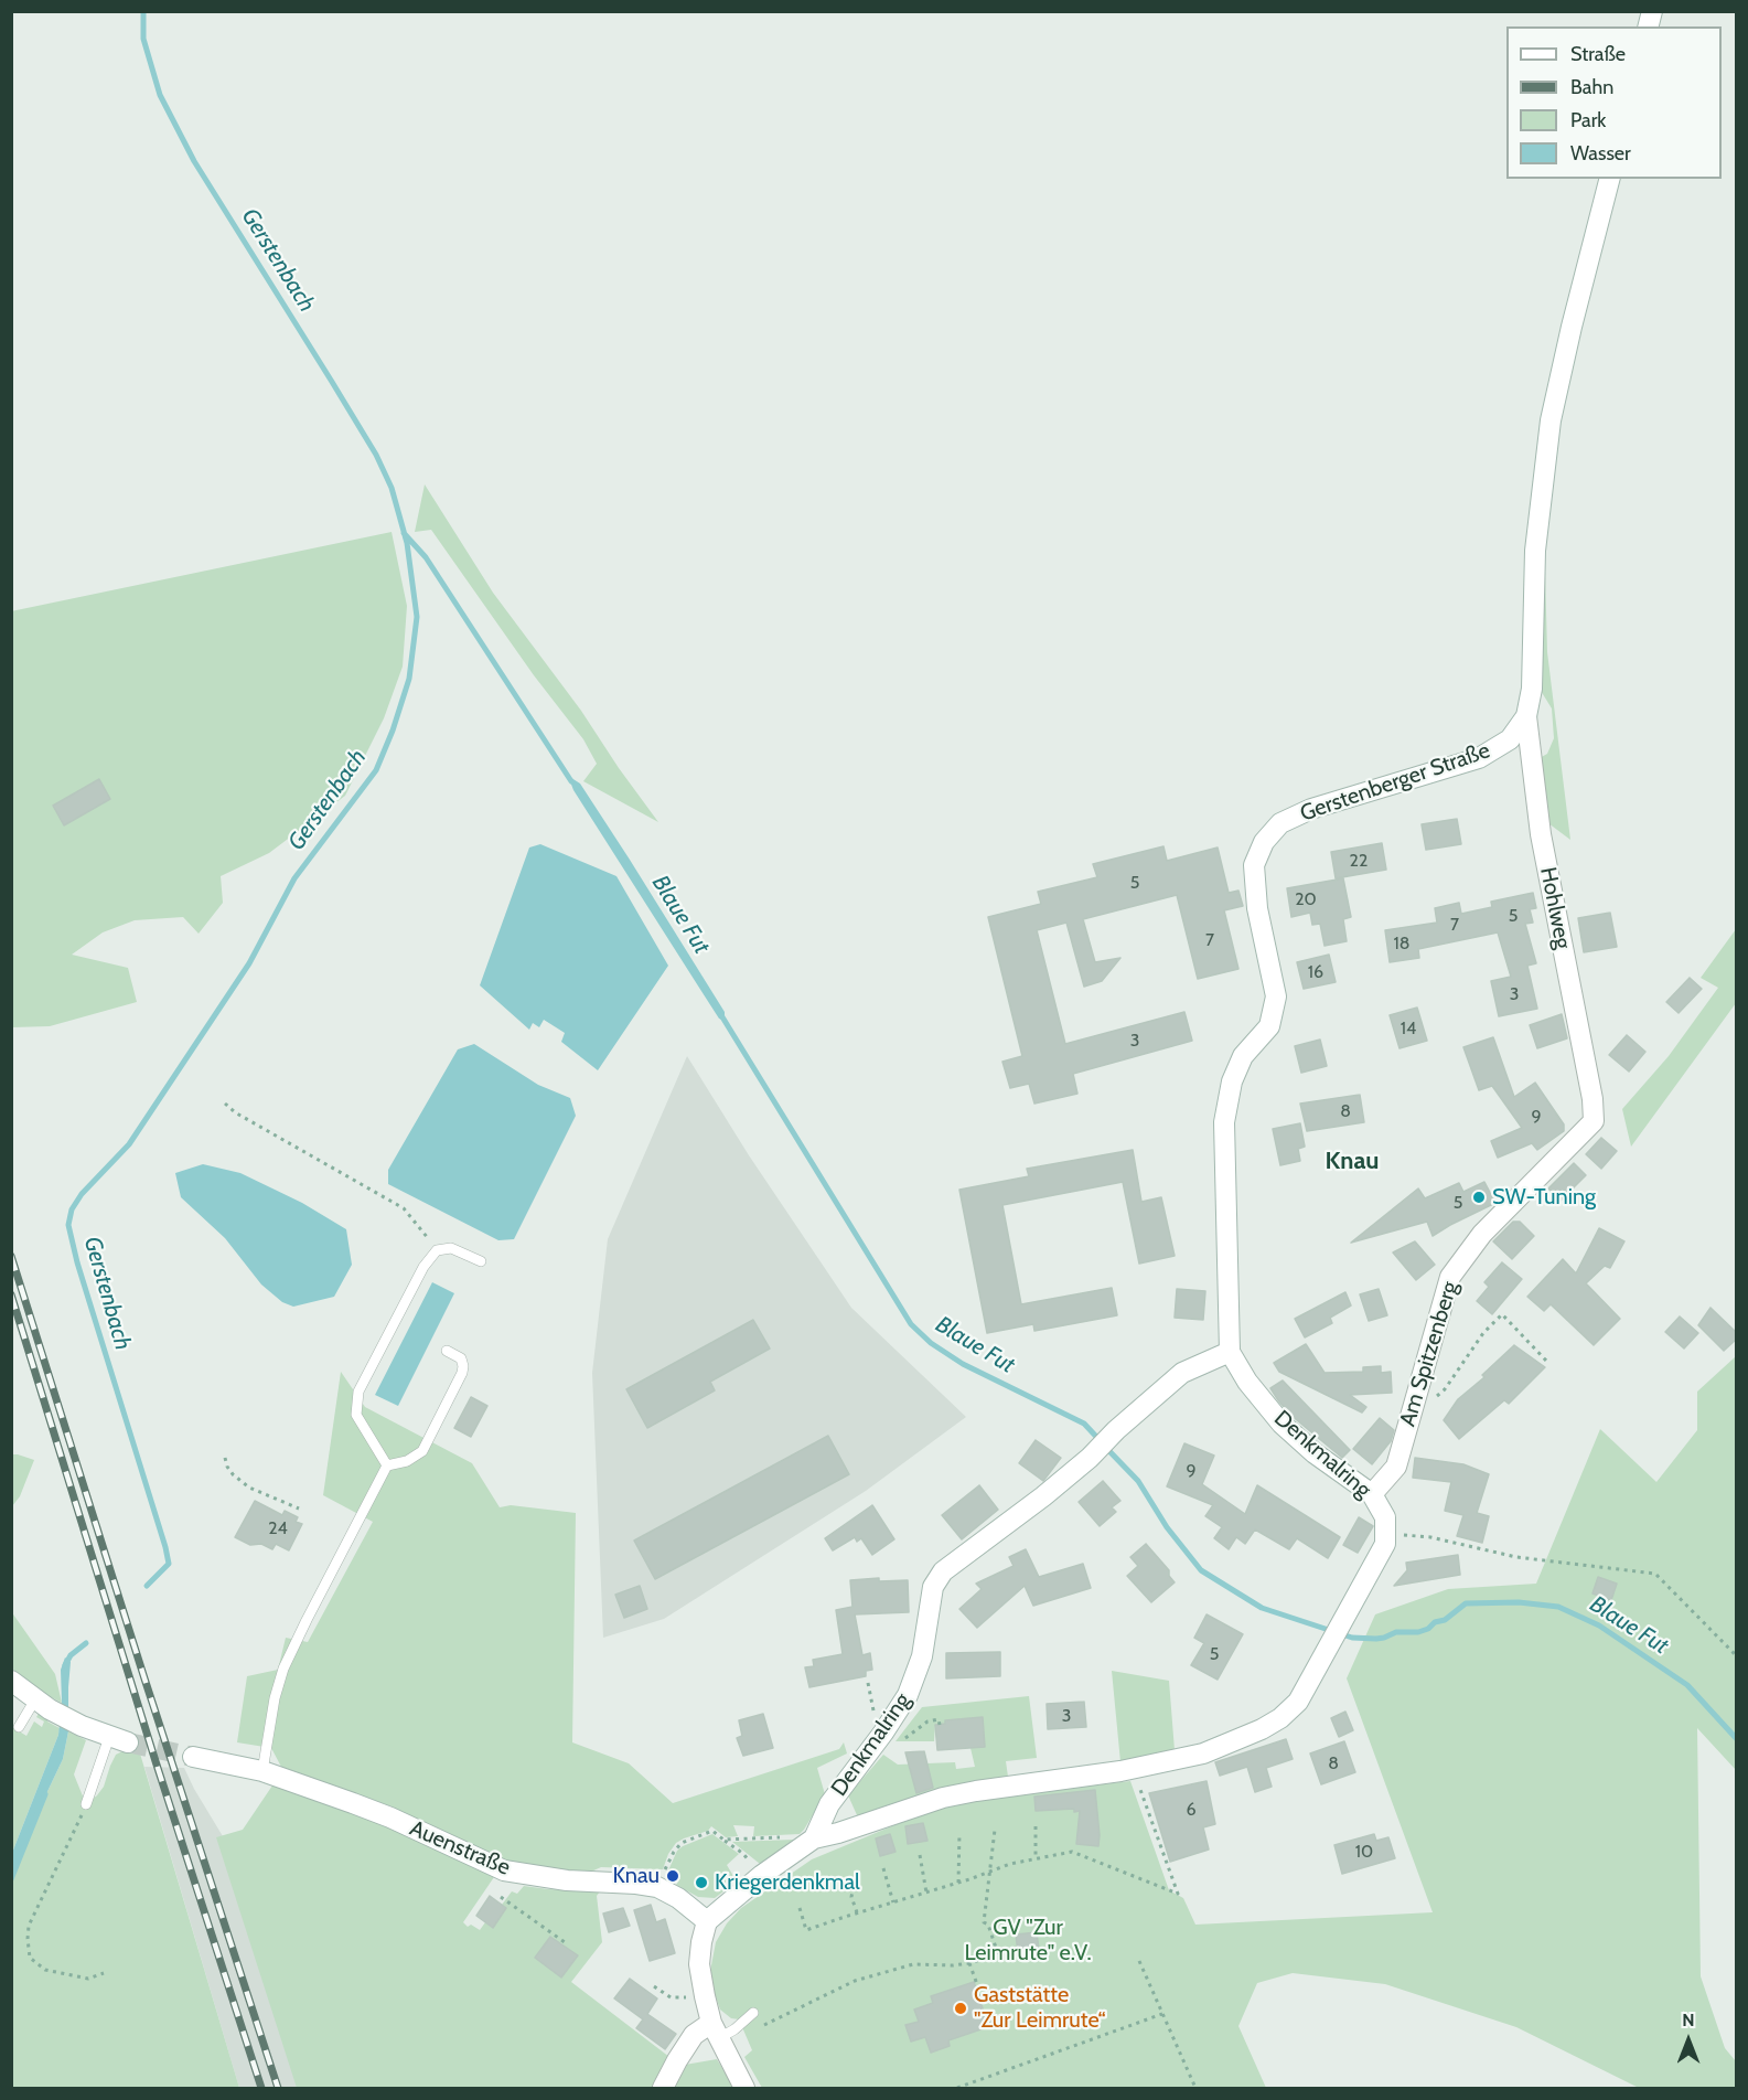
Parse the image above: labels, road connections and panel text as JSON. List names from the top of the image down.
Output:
{
  "streets": {
    "street": [
      "Gerstenberger Straße",
      "Hohlweg",
      "Am Spitzenberg",
      "Denkmalring",
      "Auenstraße"
    ]
  },
  "crossings": [
    ["Gerstenberger Straße", "Hohlweg"],
    ["Gerstenberger Straße", "Denkmalring"],
    ["Hohlweg", "Am Spitzenberg"],
    ["Am Spitzenberg", "Denkmalring"],
    ["Denkmalring", "Auenstraße"]
  ],
  "districts": ["Knau"],
  "water": ["Gerstenbach", "Blaue Fut"],
  "parks": ["GV \"Zur Leimrute\" e.V."],
  "places": [
    "SW-Tuning",
    "Knau",
    "Kriegerdenkmal",
    "Gaststätte \"Zur Leimrute“"
  ],
  "house_numbers": [
    "22",
    "5",
    "20",
    "5",
    "7",
    "7",
    "18",
    "16",
    "3",
    "14",
    "3",
    "8",
    "9",
    "5",
    "9",
    "24",
    "5",
    "3",
    "8",
    "6",
    "10"
  ],
  "legend": [
    "Straße",
    "Bahn",
    "Park",
    "Wasser"
  ],
  "north": "top"
}
